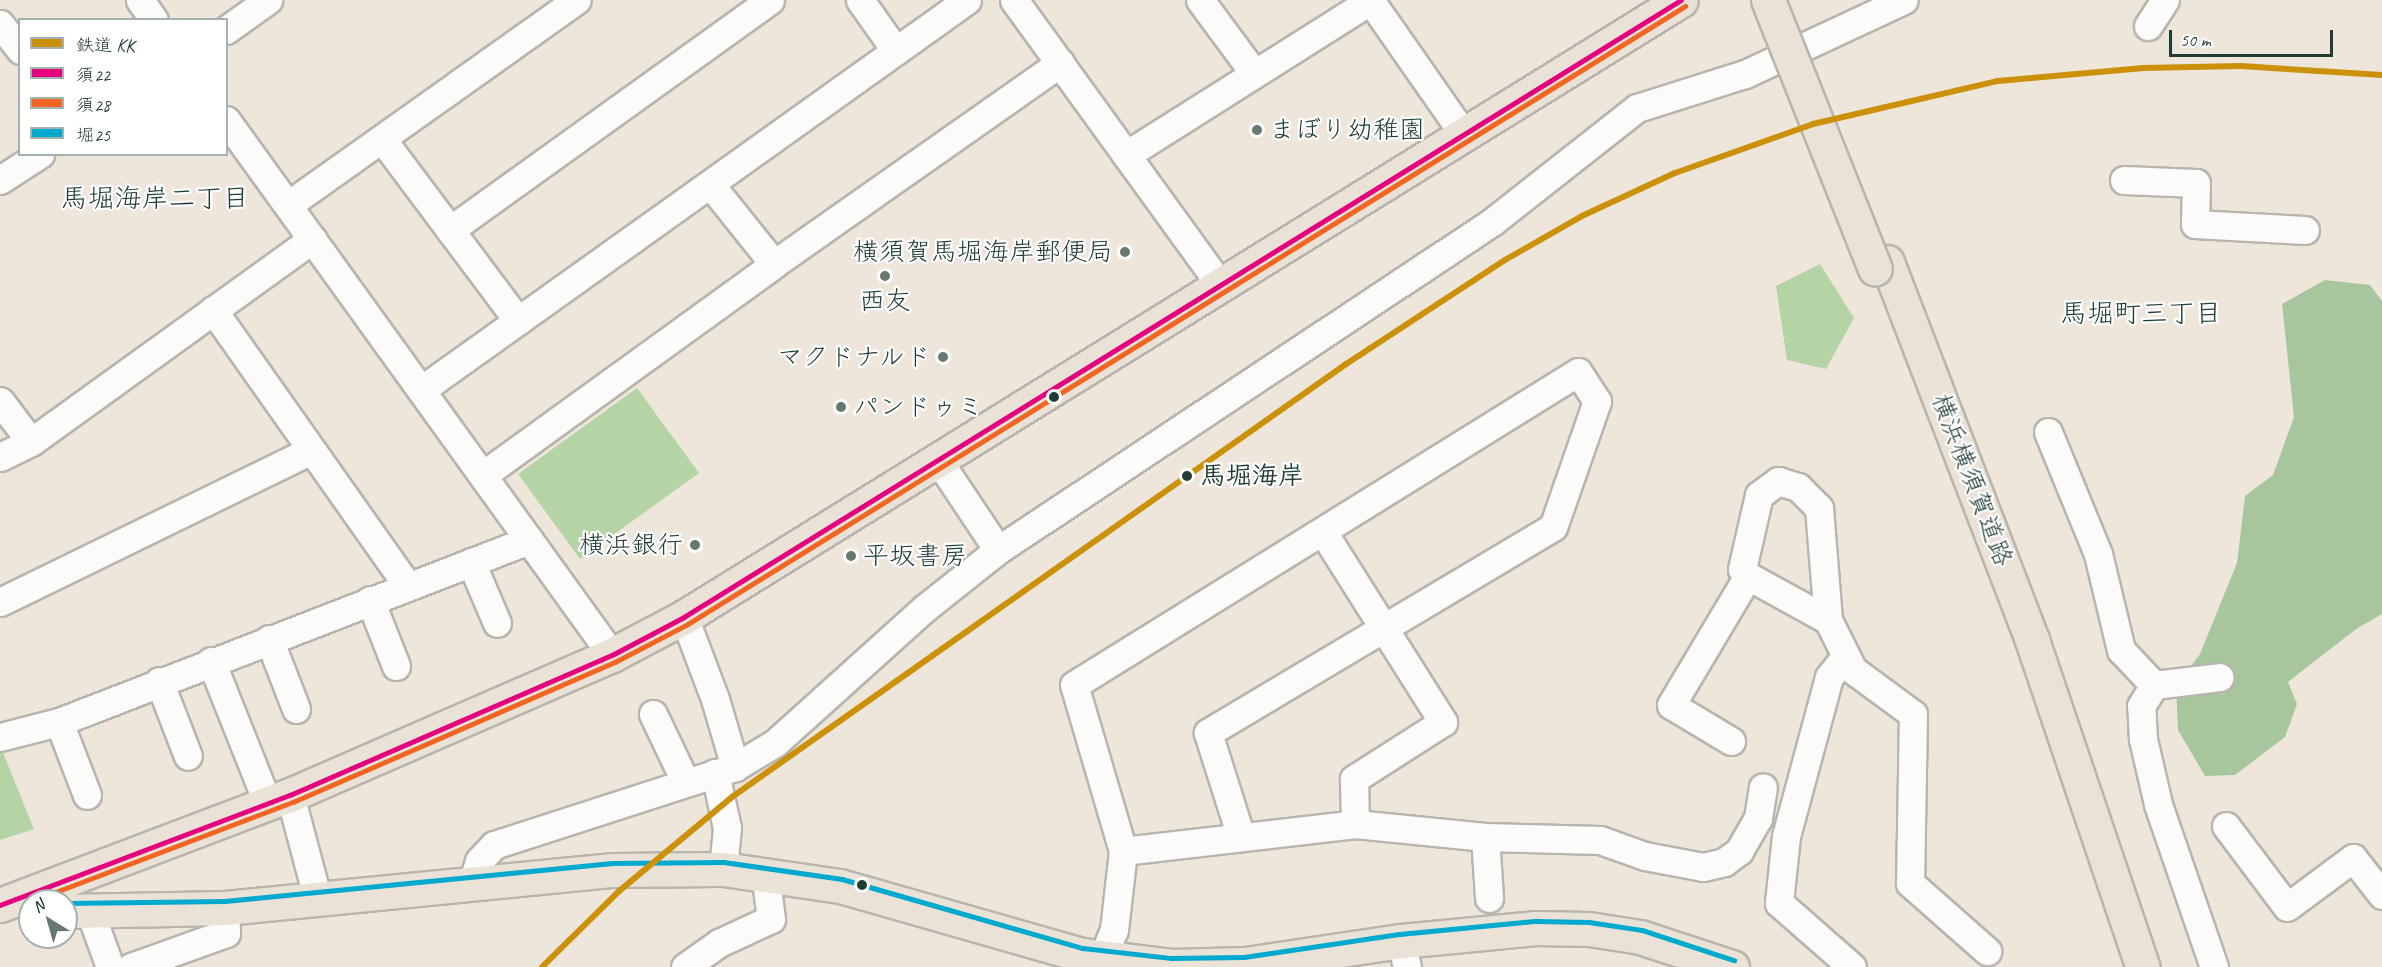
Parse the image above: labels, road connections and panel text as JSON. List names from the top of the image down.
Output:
{
  "streets": {
    "main road": ["横浜横須賀道路"]
  },
  "districts": ["馬堀海岸二丁目", "馬堀町三丁目"],
  "places": [
    "まぼり幼稚園",
    "横須賀馬堀海岸郵便局",
    "西友",
    "マクドナルド",
    "パンドゥミ",
    "馬堀海岸",
    "横浜銀行",
    "平坂書房"
  ],
  "lines": [
    "transit line 須22",
    "transit line 須28",
    "rail line KK",
    "transit line 堀25"
  ],
  "legend": [
    "鉄道 KK",
    "須22",
    "須28",
    "堀25"
  ],
  "scale_bar": "50 m",
  "north": "top left"
}
